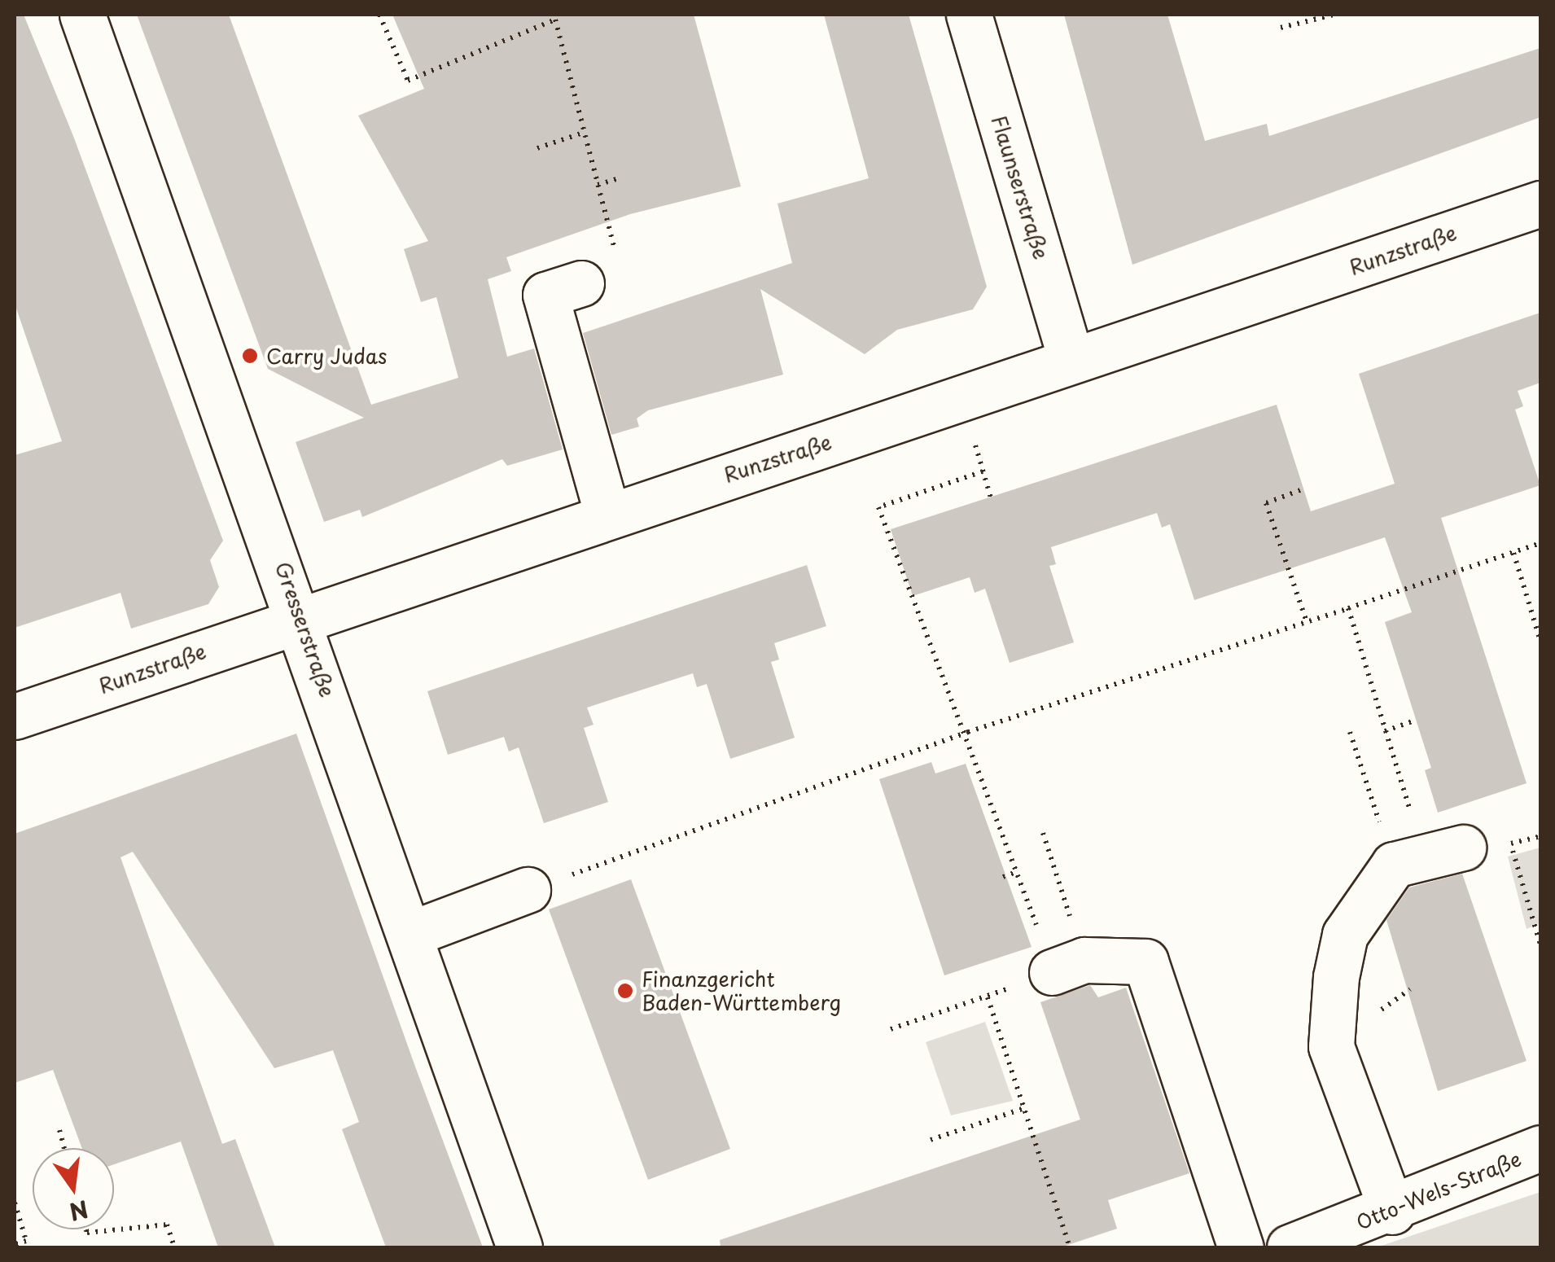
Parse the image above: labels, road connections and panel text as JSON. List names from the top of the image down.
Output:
{
  "streets": {
    "street": [
      "Flaunserstraße",
      "Runzstraße",
      "Gresserstraße",
      "Otto-Wels-Straße"
    ]
  },
  "crossings": [
    ["Flaunserstraße", "Runzstraße"],
    ["Runzstraße", "Gresserstraße"]
  ],
  "places": ["Carry Judas", "Finanzgericht Baden-Württemberg"],
  "north": "bottom"
}
